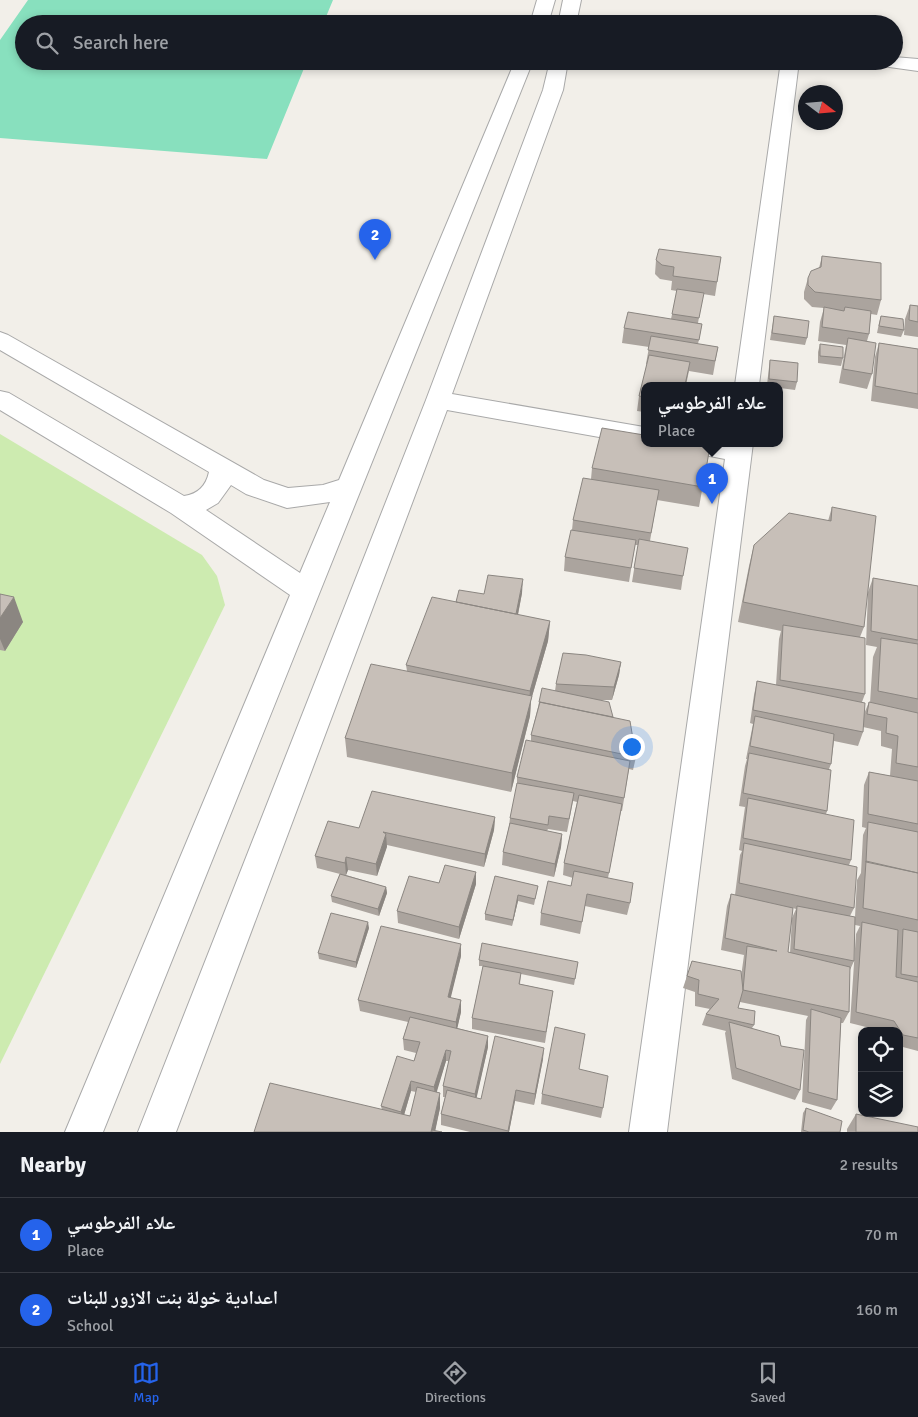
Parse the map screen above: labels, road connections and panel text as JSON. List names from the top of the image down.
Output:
{
  "north": "right",
  "page": {
    "search": "Search here",
    "pins": ["2", "1"],
    "popup": ["علاء الفرطوسي", "Place"],
    "heading": ["Nearby", "2 results"],
    "list": [
      {
        "mark": "1",
        "name": "علاء الفرطوسي",
        "note": "Place",
        "value": "70 m"
      },
      {
        "mark": "2",
        "name": "اعدادية خولة بنت الازور للبنات",
        "note": "School",
        "value": "160 m"
      }
    ],
    "nav": ["Map", "Directions", "Saved"]
  }
}
